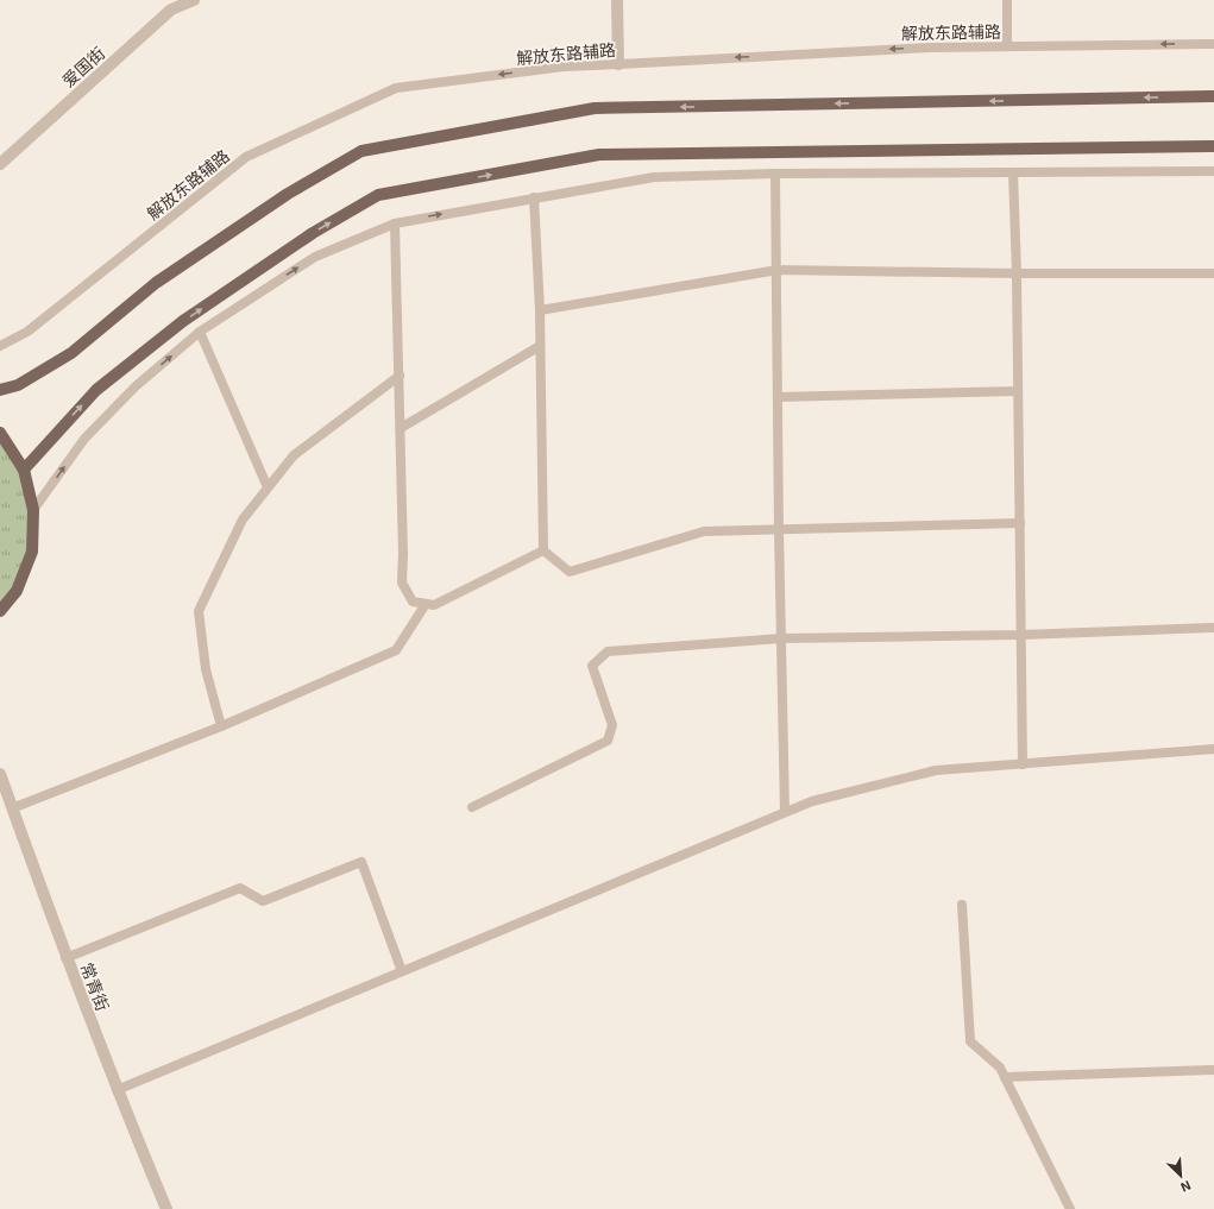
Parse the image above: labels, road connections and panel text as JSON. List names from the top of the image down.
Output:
{
  "streets": {
    "street": ["爱国街", "常青街"],
    "lane": ["解放东路辅路"]
  },
  "one_way": ["解放东路辅路"],
  "north": "bottom right"
}
